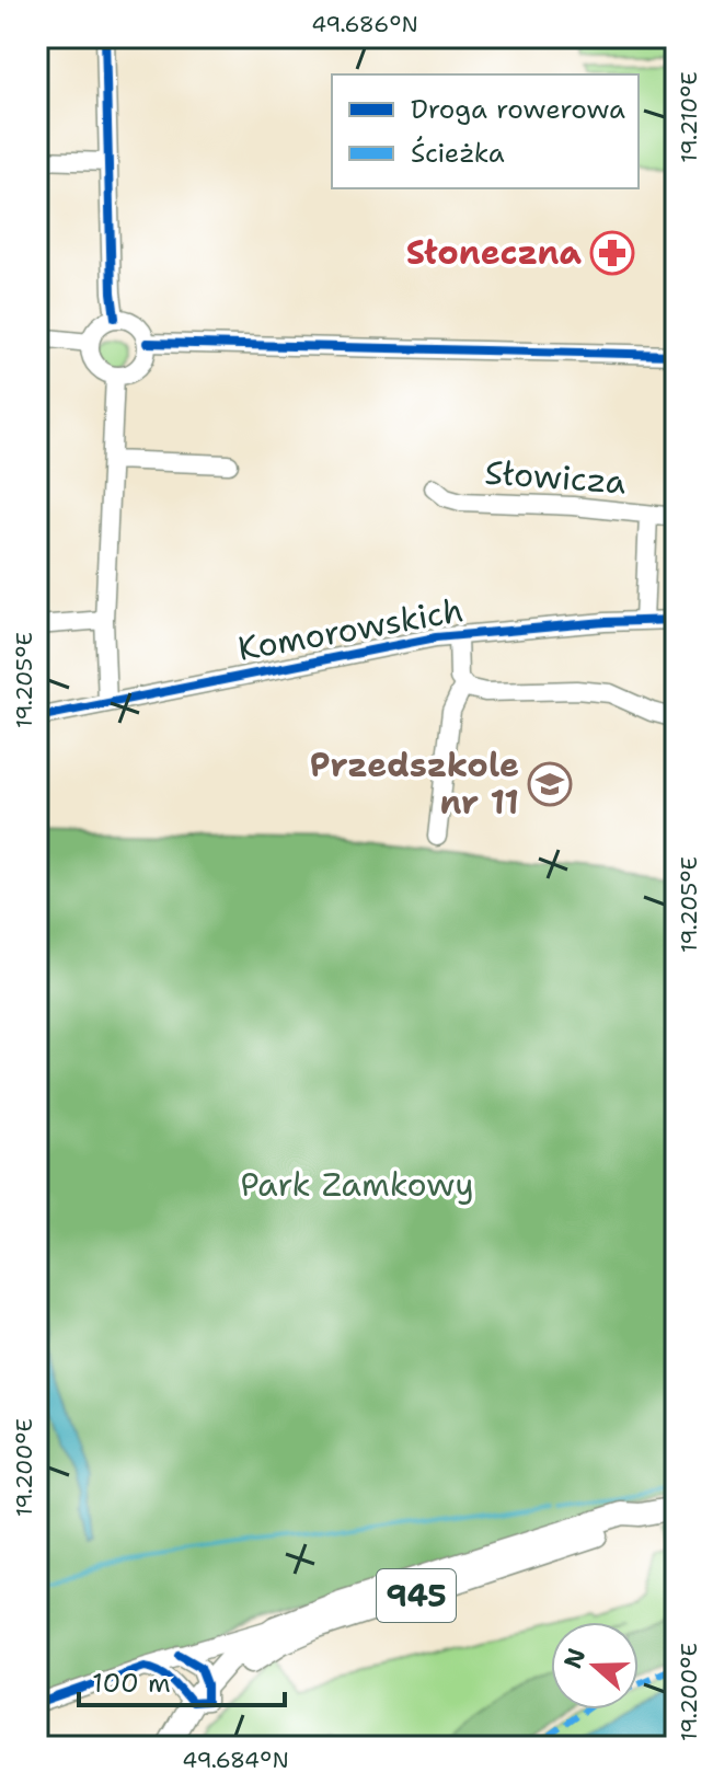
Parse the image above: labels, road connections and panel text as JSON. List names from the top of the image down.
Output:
{
  "streets": {
    "main road": ["945"],
    "street": ["Słowicza", "Komorowskich"]
  },
  "parks": ["Park Zamkowy"],
  "places": {
    "pharmacy": ["Słoneczna"],
    "school or university": ["Przedszkole nr 11"]
  },
  "legend": ["Droga rowerowa", "Ścieżka"],
  "scale_bar": "100 m",
  "north": "left",
  "coordinates": [
    "49.686°N",
    "19.210°E",
    "19.205°E",
    "19.200°E",
    "49.684°N"
  ]
}
